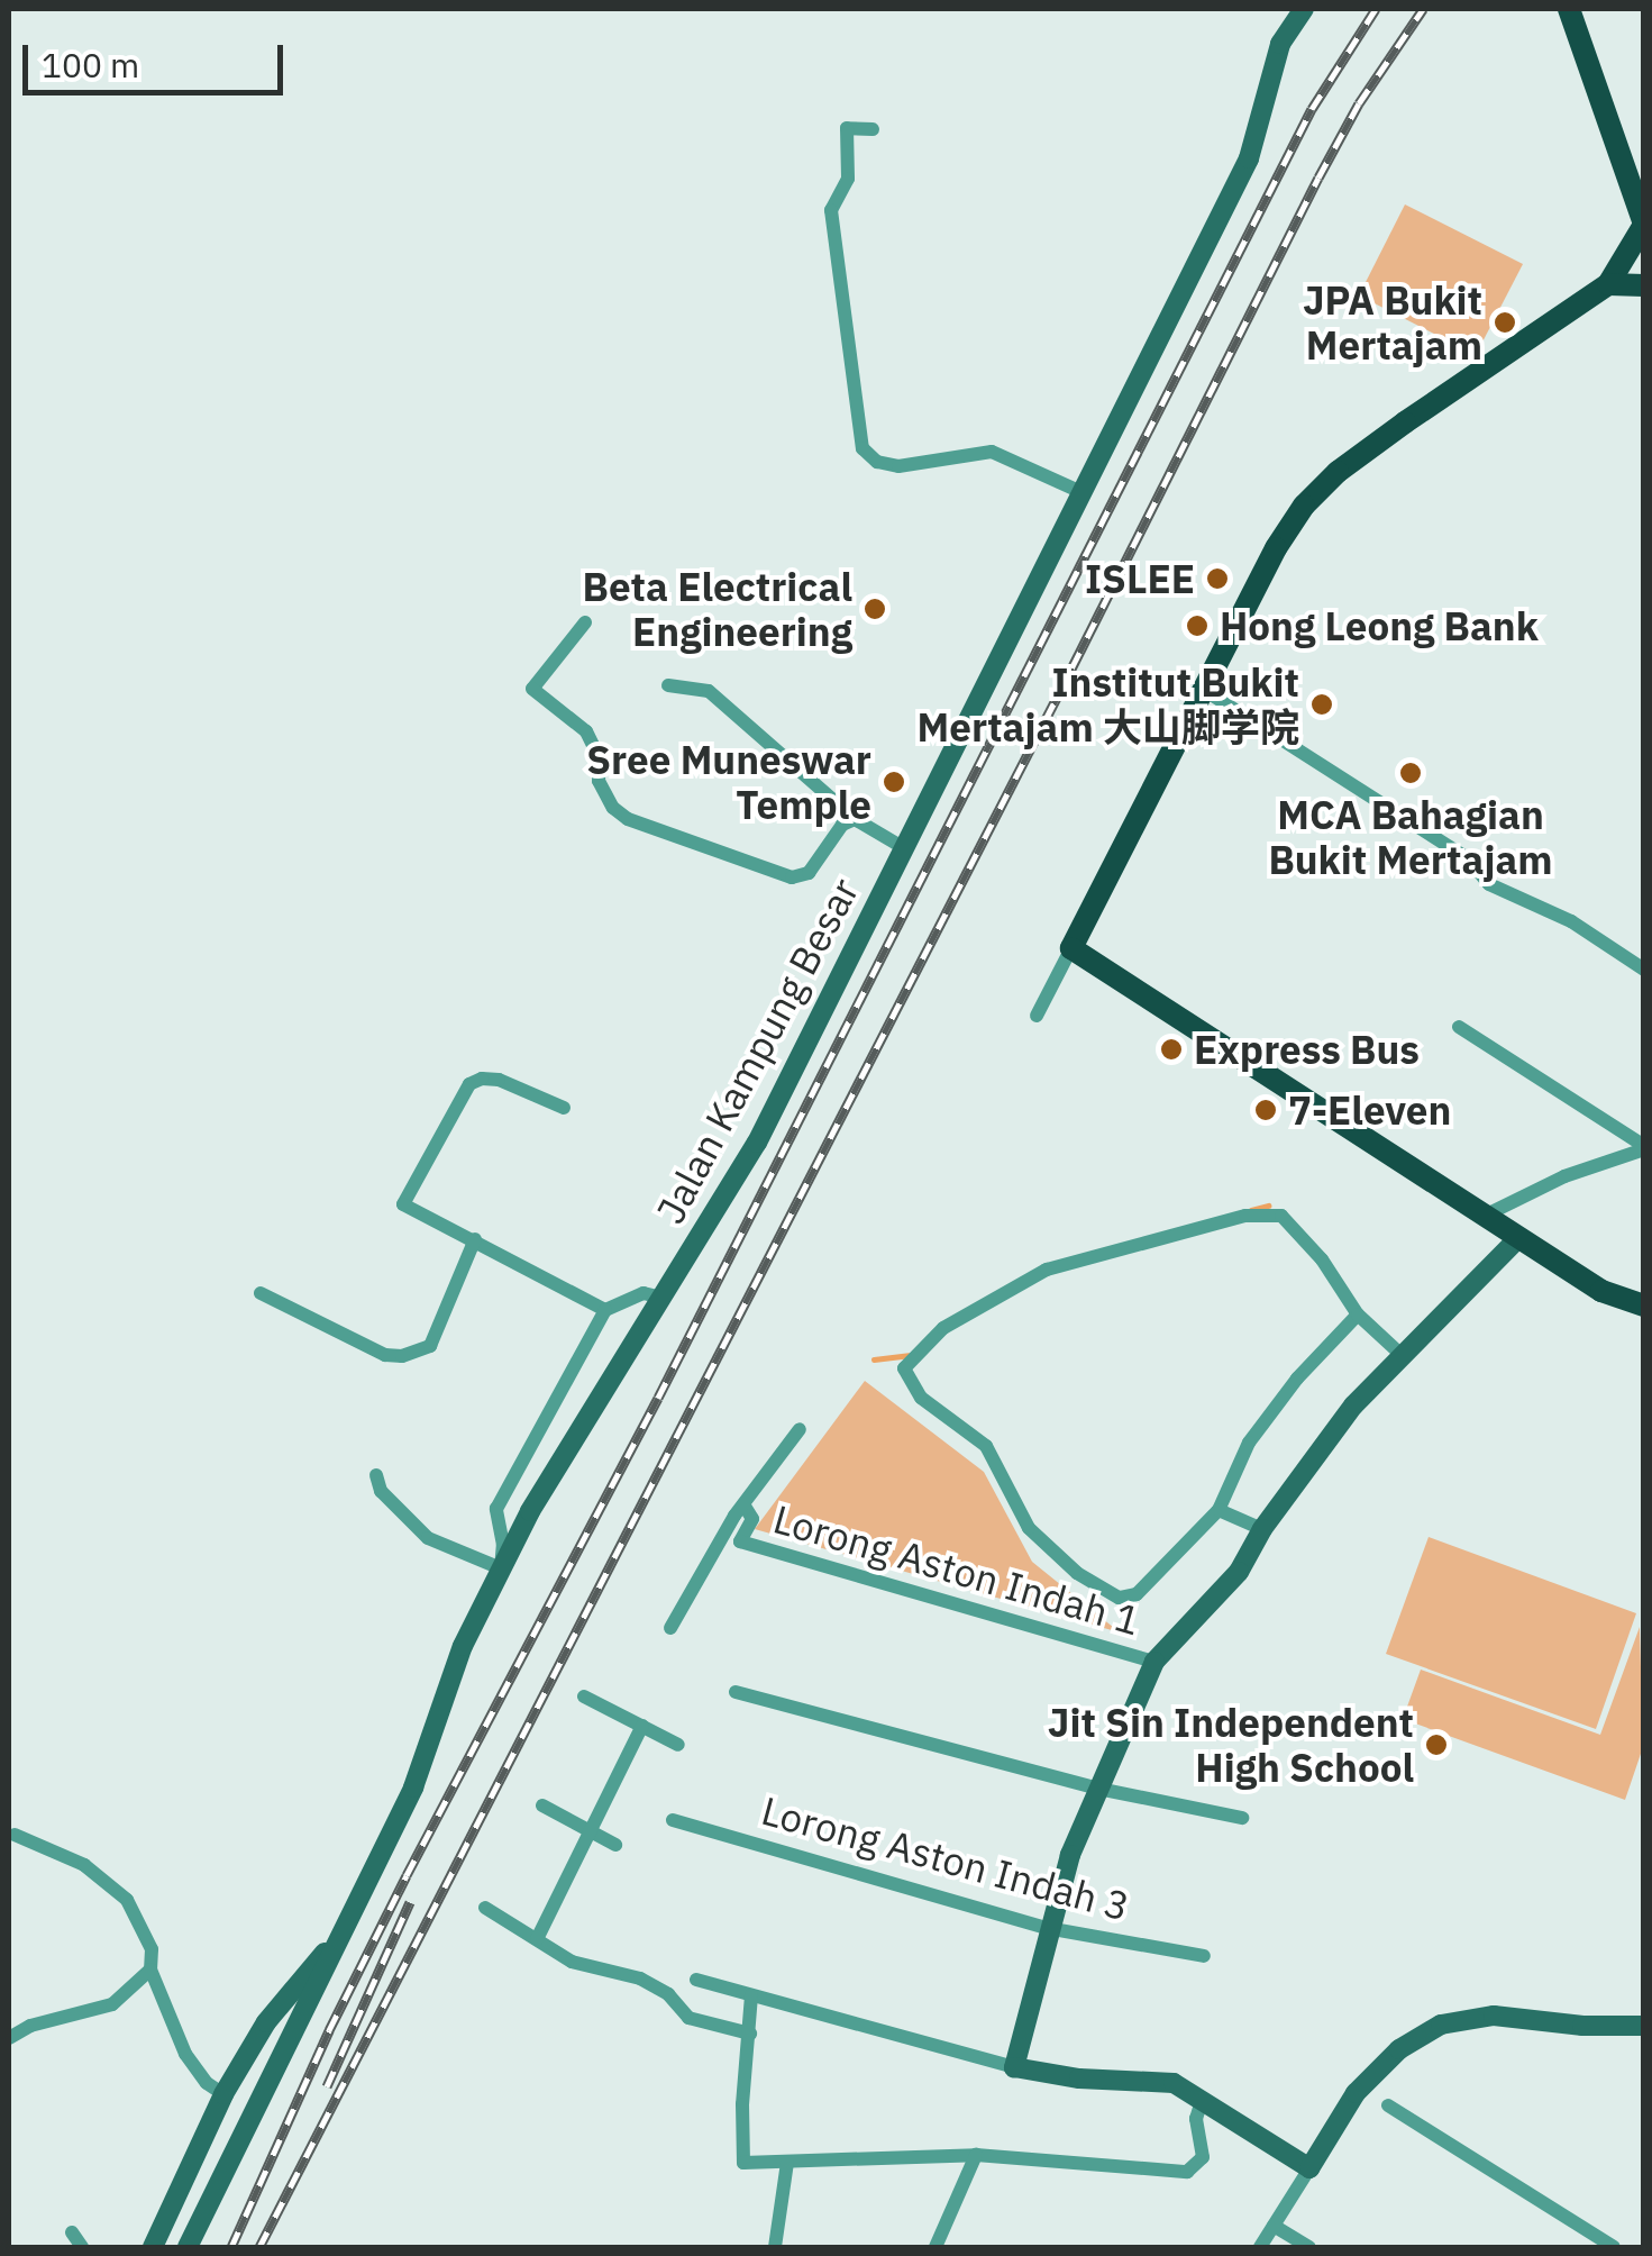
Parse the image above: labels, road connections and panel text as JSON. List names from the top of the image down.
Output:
{
  "streets": {
    "street": ["Jalan Kampung Besar", "Lorong Aston Indah 1", "Lorong Aston Indah 3"]
  },
  "places": [
    "JPA Bukit Mertajam",
    "ISLEE",
    "Beta Electrical Engineering",
    "Hong Leong Bank",
    "Institut Bukit Mertajam 大山脚学院",
    "MCA Bahagian Bukit Mertajam",
    "Sree Muneswar Temple",
    "Express Bus",
    "7-Eleven",
    "Jit Sin Independent High School"
  ],
  "scale_bar": "100 m"
}
